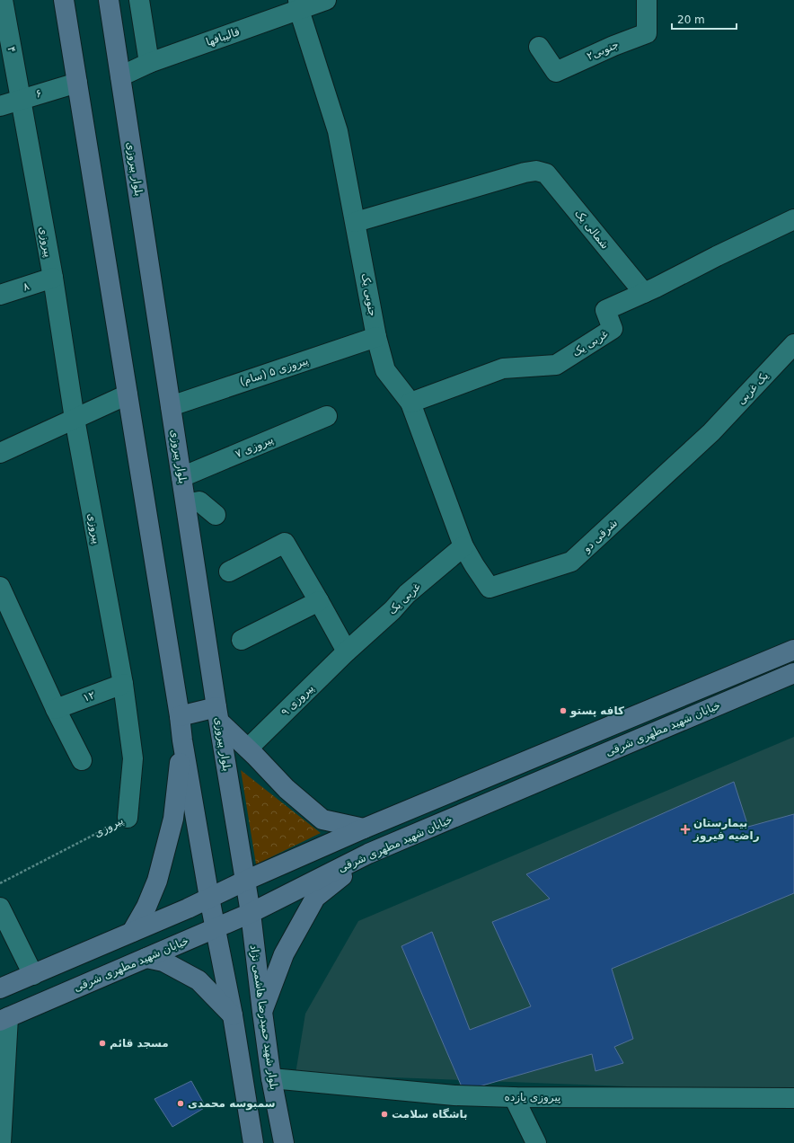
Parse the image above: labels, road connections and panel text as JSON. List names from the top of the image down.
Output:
{
  "streets": {
    "main road": ["بلوار پیروزی", "خیابان شهید مطهری شرقی", "بلوار شهید حمیدرضا هاشمی نژاد"],
    "street": [
      "قالیبافها",
      "۴",
      "جنوبی۲",
      "۶",
      "شمالی یک",
      "پیروزی",
      "۸",
      "جنوبی یک",
      "غربی یک",
      "پیروزی ۵ (سام)",
      "یک غربی",
      "پیروزی ۷",
      "شرقی دو",
      "۱۲",
      "پیروزی ۹",
      "پیروزی یازده"
    ]
  },
  "crossings": [
    ["قالیبافها", "بلوار پیروزی"],
    ["قالیبافها", "جنوبی یک"],
    ["۴", "۶"],
    ["۴", "پیروزی"],
    ["۶", "پیروزی"],
    ["بلوار پیروزی", "پیروزی ۵ (سام)"],
    ["بلوار پیروزی", "پیروزی ۷"],
    ["بلوار پیروزی", "خیابان شهید مطهری شرقی"],
    ["بلوار پیروزی", "بلوار شهید حمیدرضا هاشمی نژاد"],
    ["شمالی یک", "جنوبی یک"],
    ["شمالی یک", "غربی یک"],
    ["پیروزی", "۸"],
    ["پیروزی", "۱۲"],
    ["جنوبی یک", "غربی یک"],
    ["جنوبی یک", "پیروزی ۵ (سام)"],
    ["جنوبی یک", "شرقی دو"],
    ["غربی یک", "پیروزی ۹"],
    ["یک غربی", "شرقی دو"],
    ["خیابان شهید مطهری شرقی", "بلوار شهید حمیدرضا هاشمی نژاد"],
    ["بلوار شهید حمیدرضا هاشمی نژاد", "پیروزی یازده"]
  ],
  "places": {
    "other": [
      "کافه پستو",
      "مسجد قائم",
      "سمبوسه محمدی",
      "باشگاه سلامت"
    ],
    "health": ["بیمارستان راضیه فیروز"]
  },
  "scale_bar": "20 m"
}
